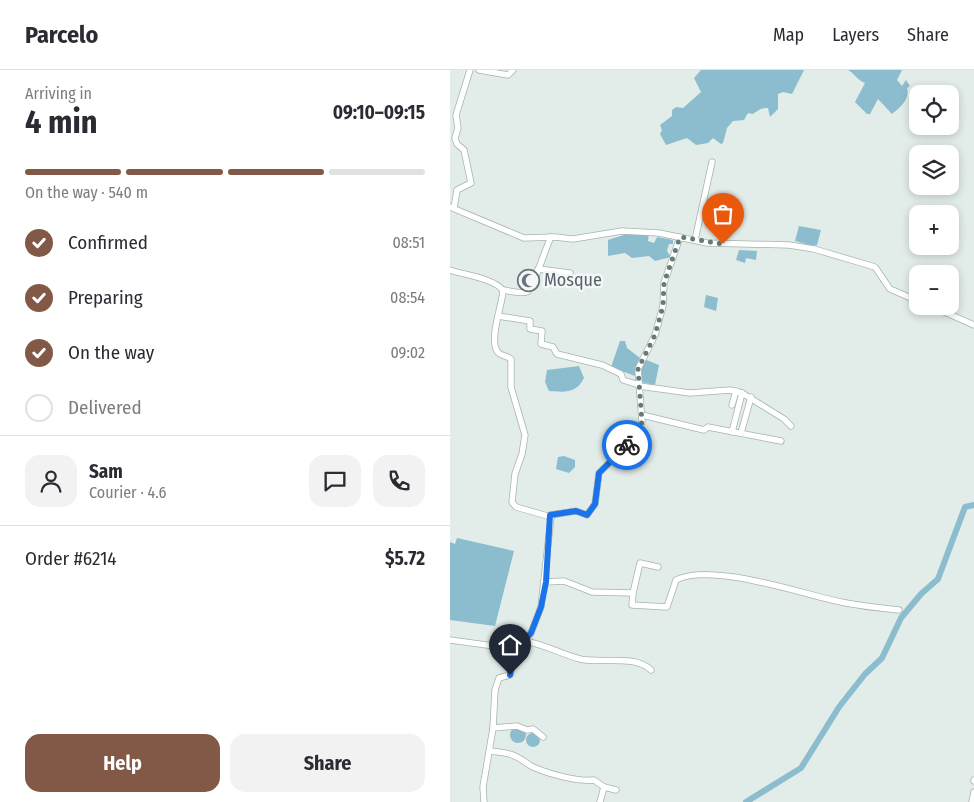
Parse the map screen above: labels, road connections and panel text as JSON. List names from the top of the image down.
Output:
{
  "places": {
    "mosque": ["Mosque"]
  },
  "page": {
    "header": "Parcelo",
    "nav": ["Map", "Layers", "Share"],
    "heading": ["4 min", "Arriving in", "09:10–09:15"],
    "panel": [
      "Sam",
      "Courier · 4.6",
      "Order #6214",
      "$5.72"
    ],
    "map_buttons": ["+", "−"],
    "bar": "On the way · 540 m",
    "list": [
      ["Confirmed", "08:51"],
      ["Preparing", "08:54"],
      ["On the way", "09:02"],
      "Delivered"
    ],
    "buttons": ["Help", "Share"]
  }
}
